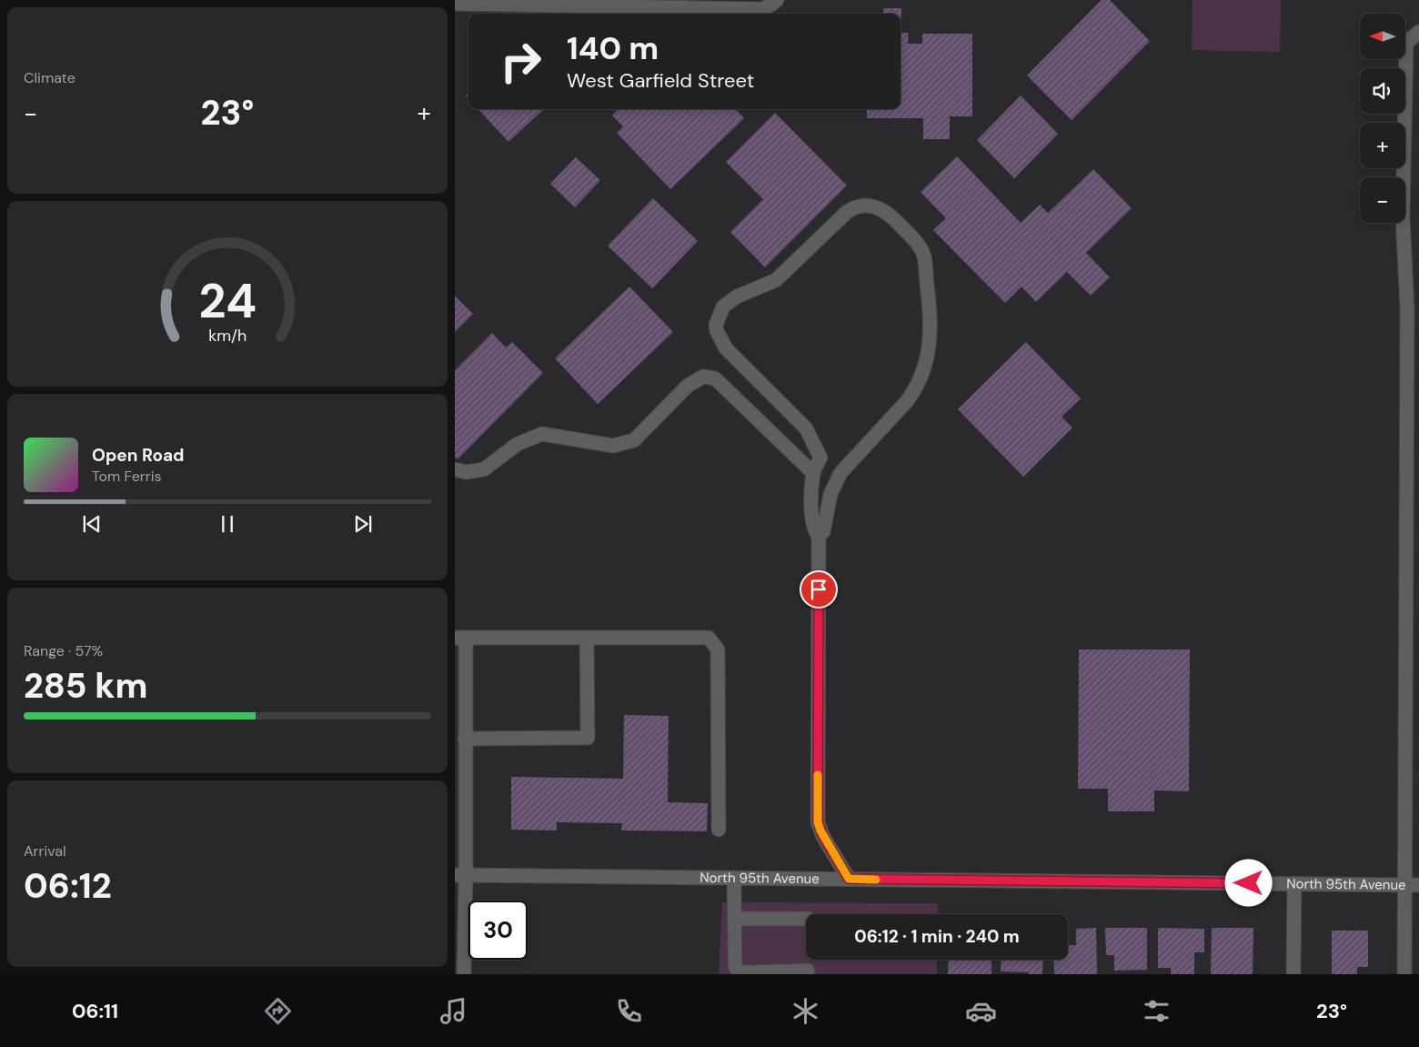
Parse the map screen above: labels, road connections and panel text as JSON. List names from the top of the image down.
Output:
{
  "streets": {
    "street": ["North 95th Avenue"]
  },
  "north": "left",
  "page": {
    "tile": [
      "Climate",
      ["Range · 57%", "285 km"],
      ["Arrival", "06:12"]
    ],
    "map_buttons": ["+", "−"],
    "turn": ["140 m", "West Garfield Street"],
    "heat": ["−", "23°", "+"],
    "song": ["Open Road", "Tom Ferris"],
    "limit": "30",
    "trip": "06:12 · 1 min · 240 m",
    "tabs": ["06:11", "23°"],
    "gauge": ["24", "km/h"]
  }
}
